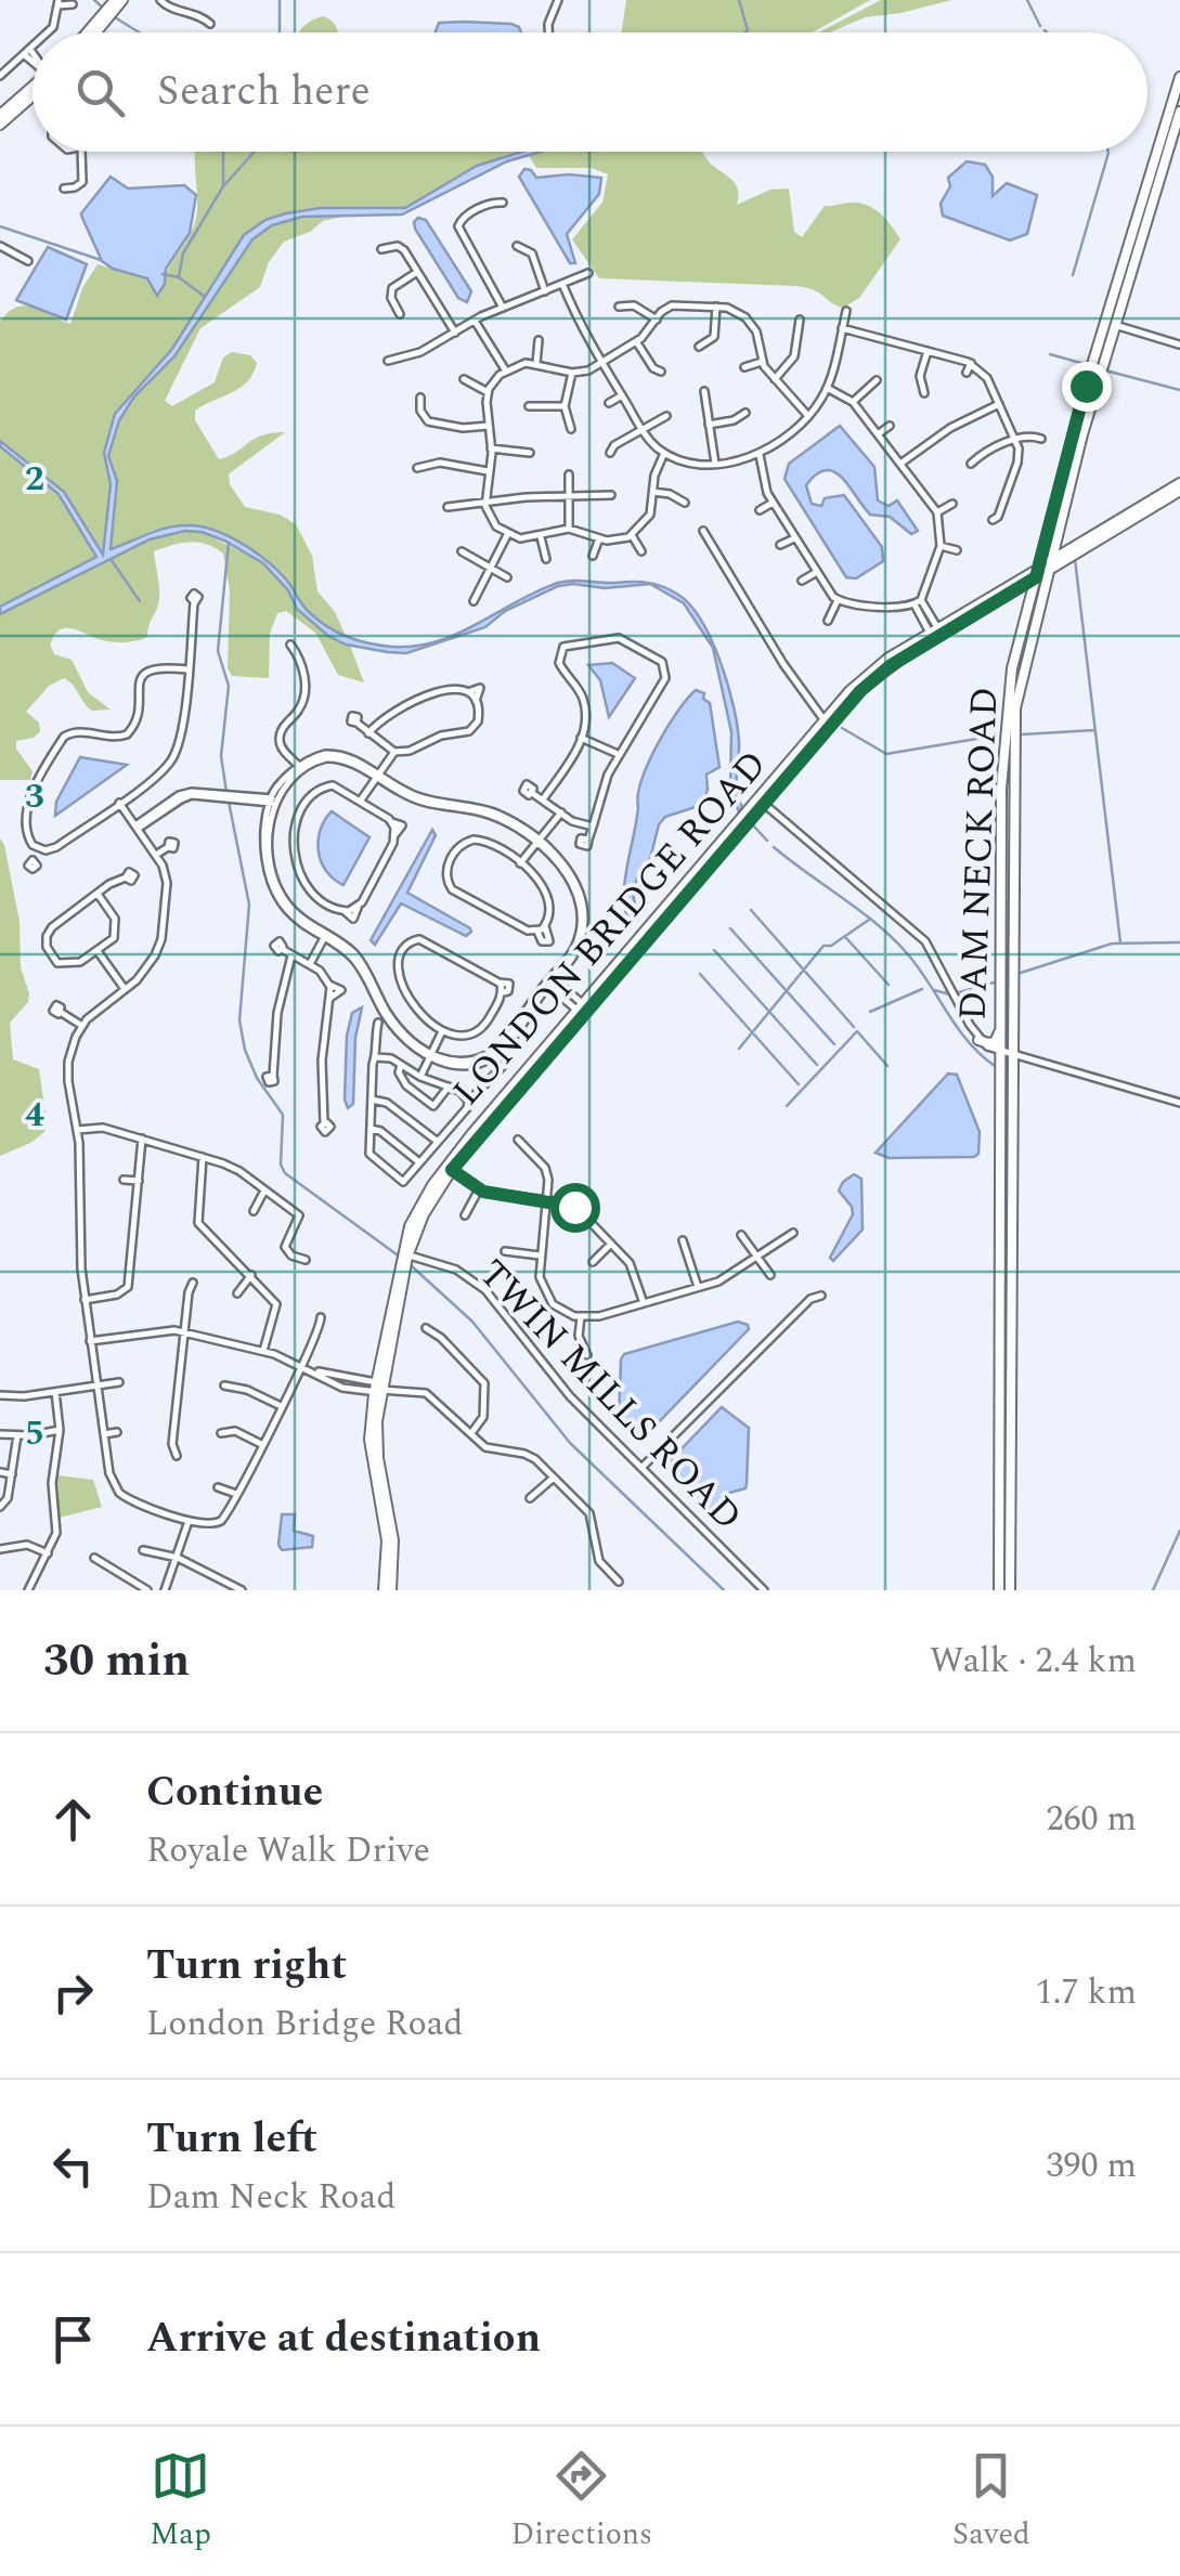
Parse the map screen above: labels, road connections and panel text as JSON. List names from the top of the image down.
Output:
{
  "streets": {
    "main road": ["DAM NECK ROAD", "LONDON BRIDGE ROAD"],
    "street": ["TWIN MILLS ROAD"]
  },
  "crossings": [
    ["DAM NECK ROAD", "LONDON BRIDGE ROAD"],
    ["LONDON BRIDGE ROAD", "TWIN MILLS ROAD"]
  ],
  "page": {
    "search": "Search here",
    "heading": ["30 min", "Walk · 2.4 km"],
    "list": [
      ["Continue", "Royale Walk Drive", "260 m"],
      ["Turn right", "London Bridge Road", "1.7 km"],
      ["Turn left", "Dam Neck Road", "390 m"],
      "Arrive at destination"
    ],
    "nav": ["Map", "Directions", "Saved"]
  },
  "grid": {
    "rows": [
      "2",
      "3",
      "4",
      "5"
    ]
  }
}
